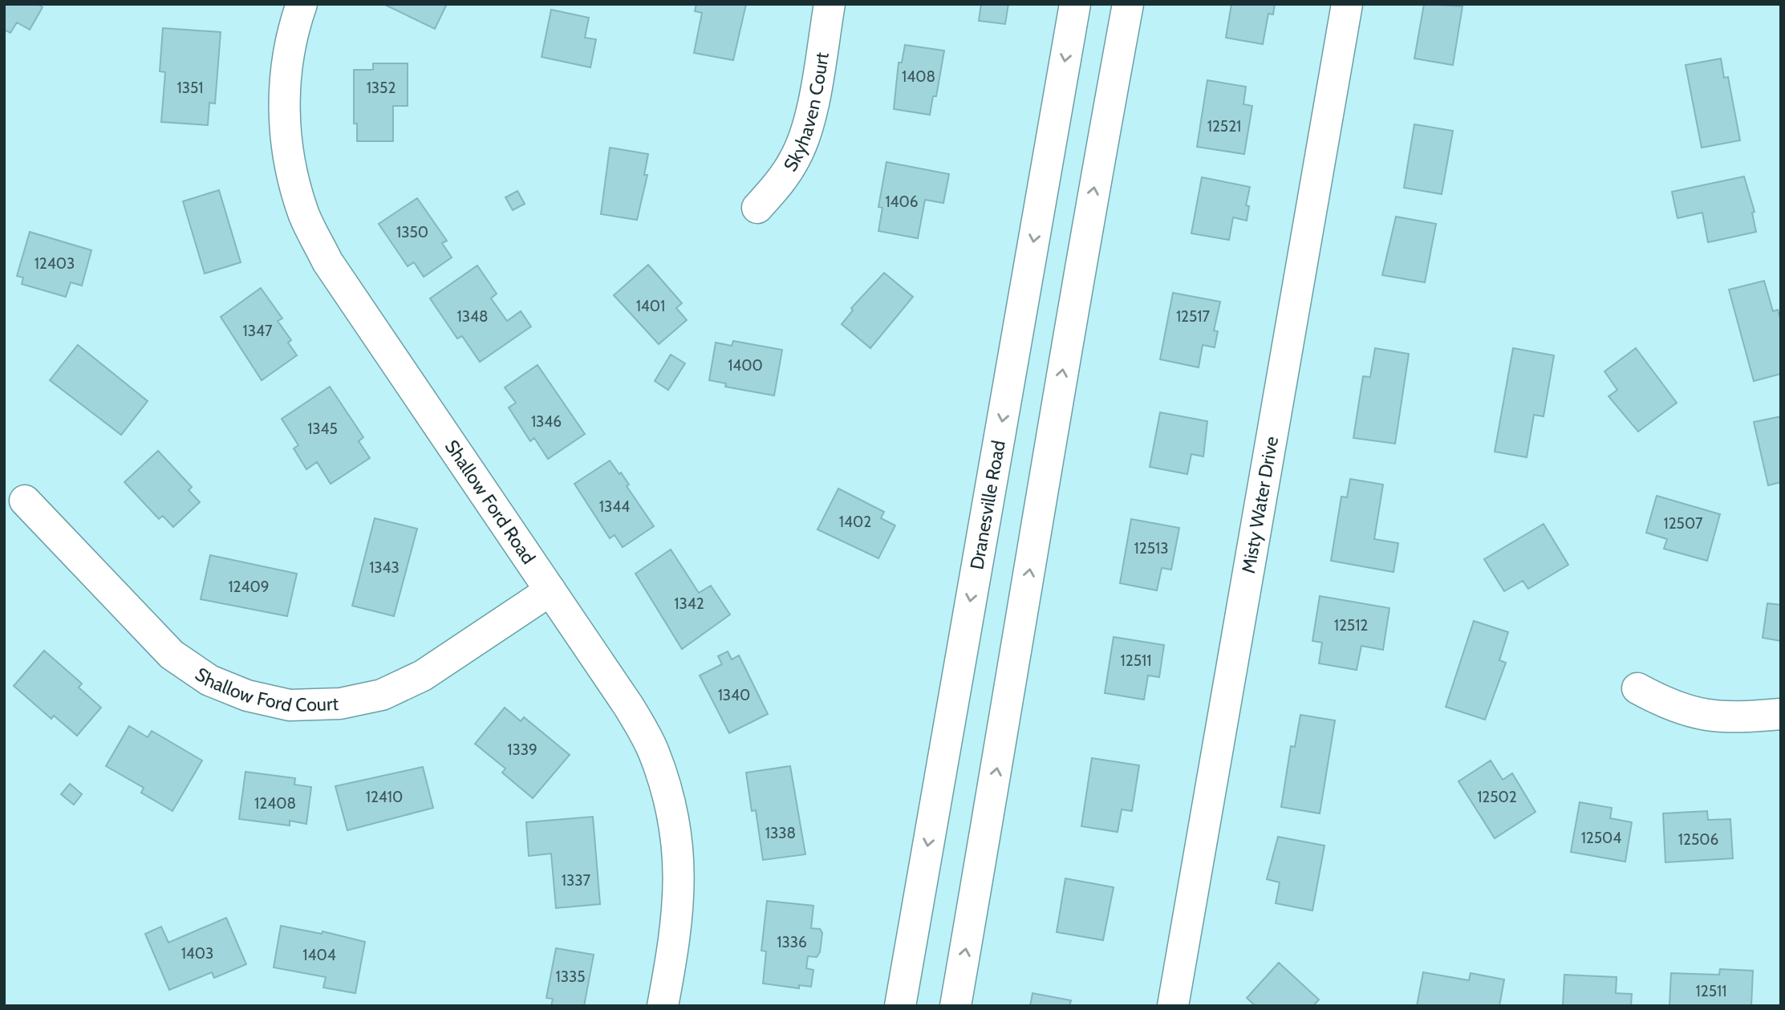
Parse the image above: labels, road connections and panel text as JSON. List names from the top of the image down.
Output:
{
  "streets": {
    "street": [
      "Skyhaven Court",
      "Shallow Ford Road",
      "Dranesville Road",
      "Misty Water Drive",
      "Shallow Ford Court"
    ]
  },
  "crossings": [
    ["Shallow Ford Road", "Shallow Ford Court"]
  ],
  "house_numbers": [
    "1408",
    "1351",
    "1352",
    "12521",
    "1406",
    "1350",
    "12403",
    "1401",
    "1348",
    "12517",
    "1347",
    "1400",
    "1346",
    "1345",
    "1344",
    "1402",
    "12507",
    "12513",
    "1343",
    "12409",
    "1342",
    "12512",
    "12511",
    "1340",
    "1339",
    "12410",
    "12502",
    "12408",
    "1338",
    "12504",
    "12506",
    "1337",
    "1336",
    "1403",
    "1404",
    "1335",
    "12511"
  ]
}
